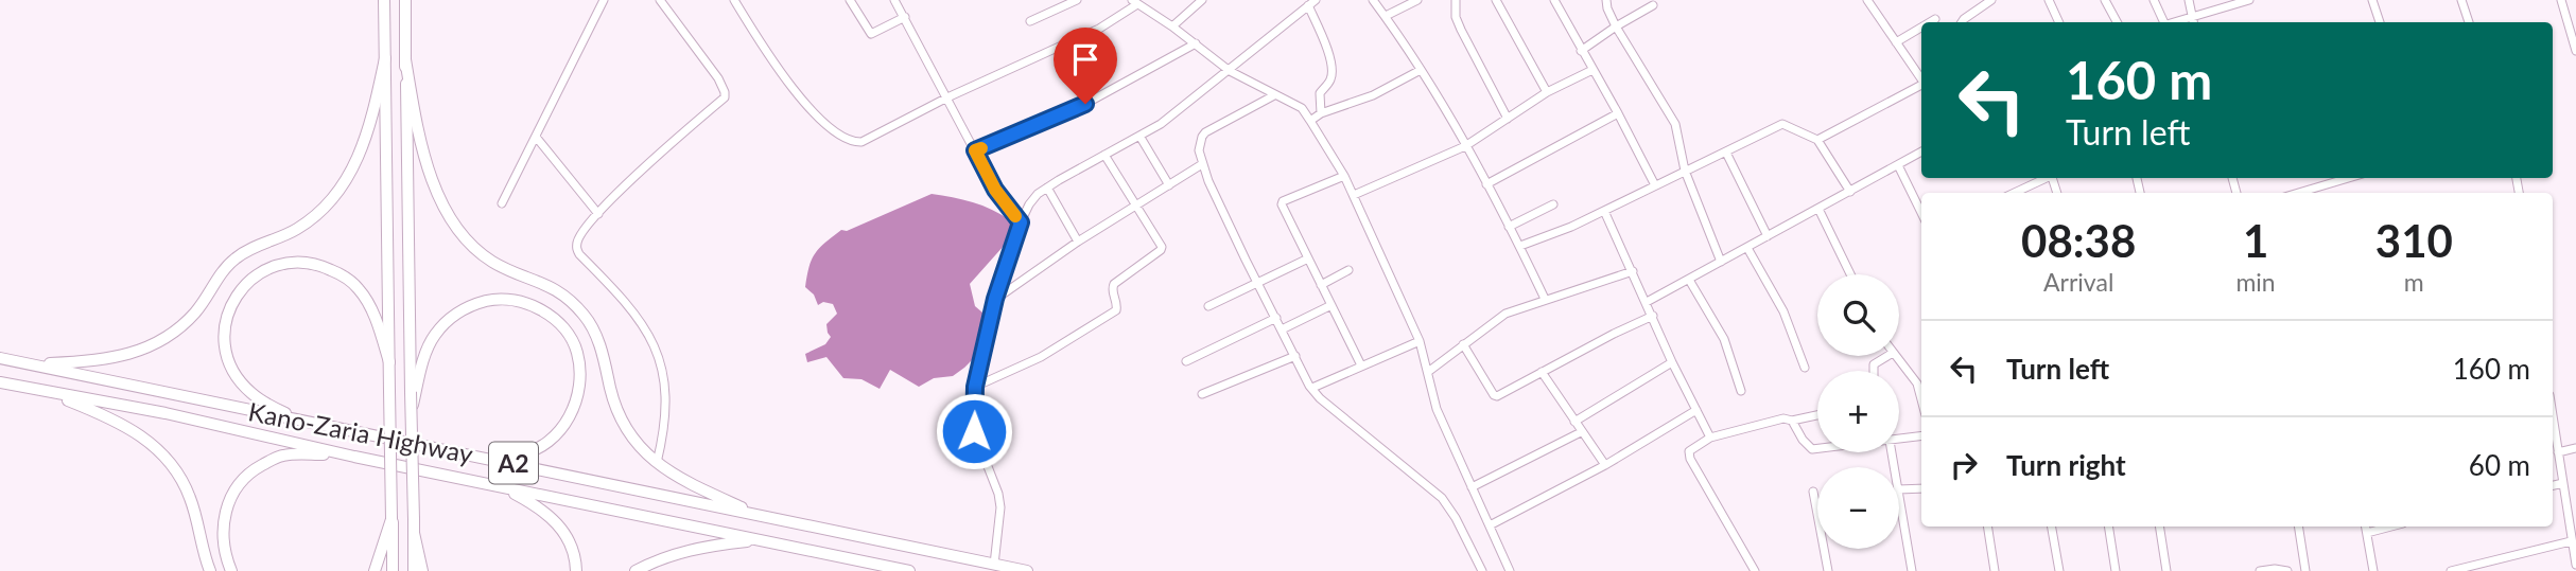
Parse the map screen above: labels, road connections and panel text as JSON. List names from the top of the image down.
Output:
{
  "streets": {
    "main road": ["Kano-Zaria Highway", "A2"]
  },
  "page": {
    "turn": ["160 m", "Turn left"],
    "eta": [
      "08:38",
      "Arrival",
      "1",
      "min",
      "310",
      "m"
    ],
    "map_buttons": ["+", "−"],
    "list": [
      {
        "name": "Turn left",
        "value": "160 m"
      },
      {
        "name": "Turn right",
        "value": "60 m"
      }
    ]
  }
}
